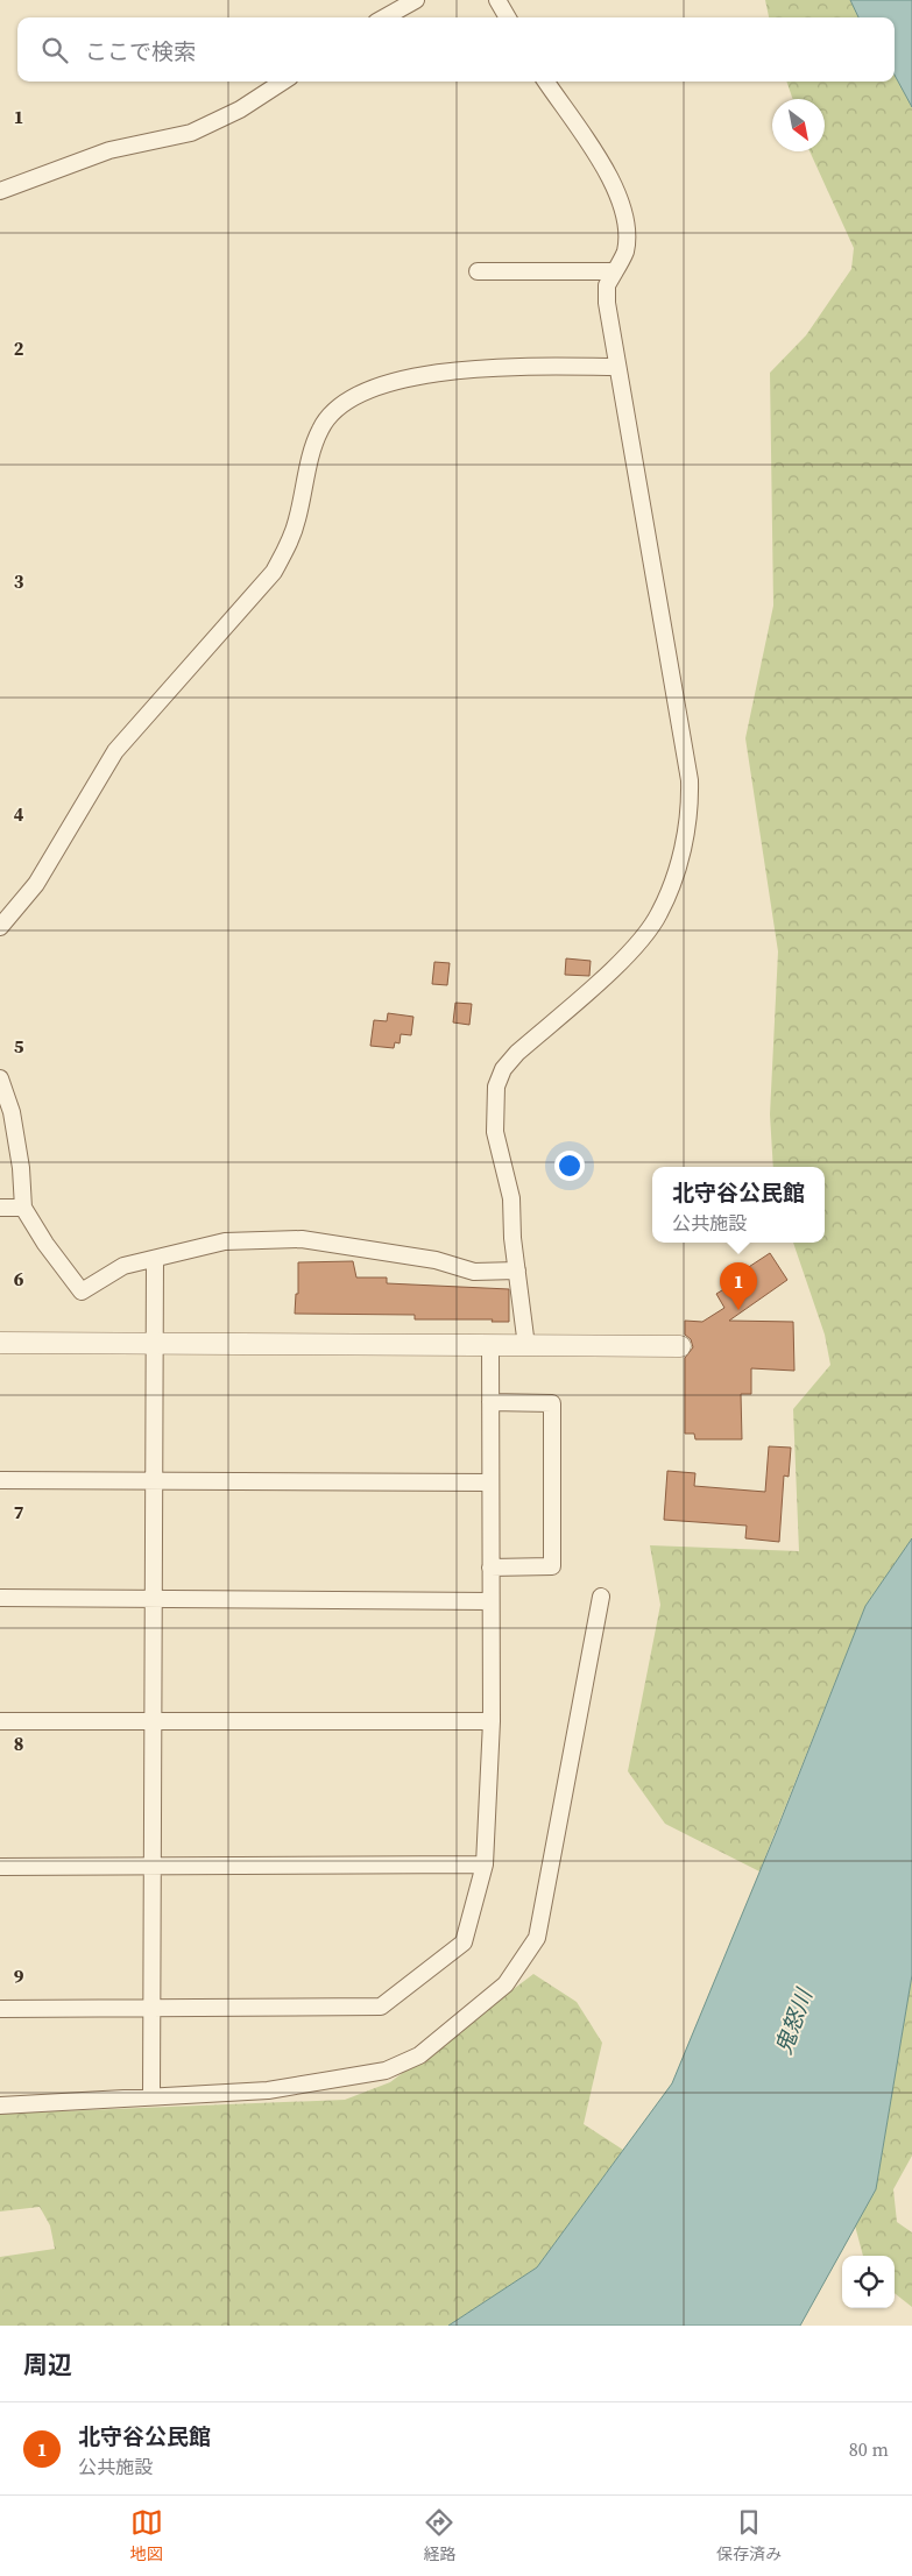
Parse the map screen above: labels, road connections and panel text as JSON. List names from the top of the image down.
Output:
{
  "water": ["鬼怒川"],
  "north": "bottom right",
  "page": {
    "search": "ここで検索",
    "popup": ["北守谷公民館", "公共施設"],
    "pins": "1",
    "heading": "周辺",
    "list": [
      {
        "mark": "1",
        "name": "北守谷公民館",
        "note": "公共施設",
        "value": "80 m"
      }
    ],
    "nav": ["地図", "経路", "保存済み"]
  },
  "grid": {
    "rows": [
      "1",
      "2",
      "3",
      "4",
      "5",
      "6",
      "7",
      "8",
      "9"
    ]
  }
}
